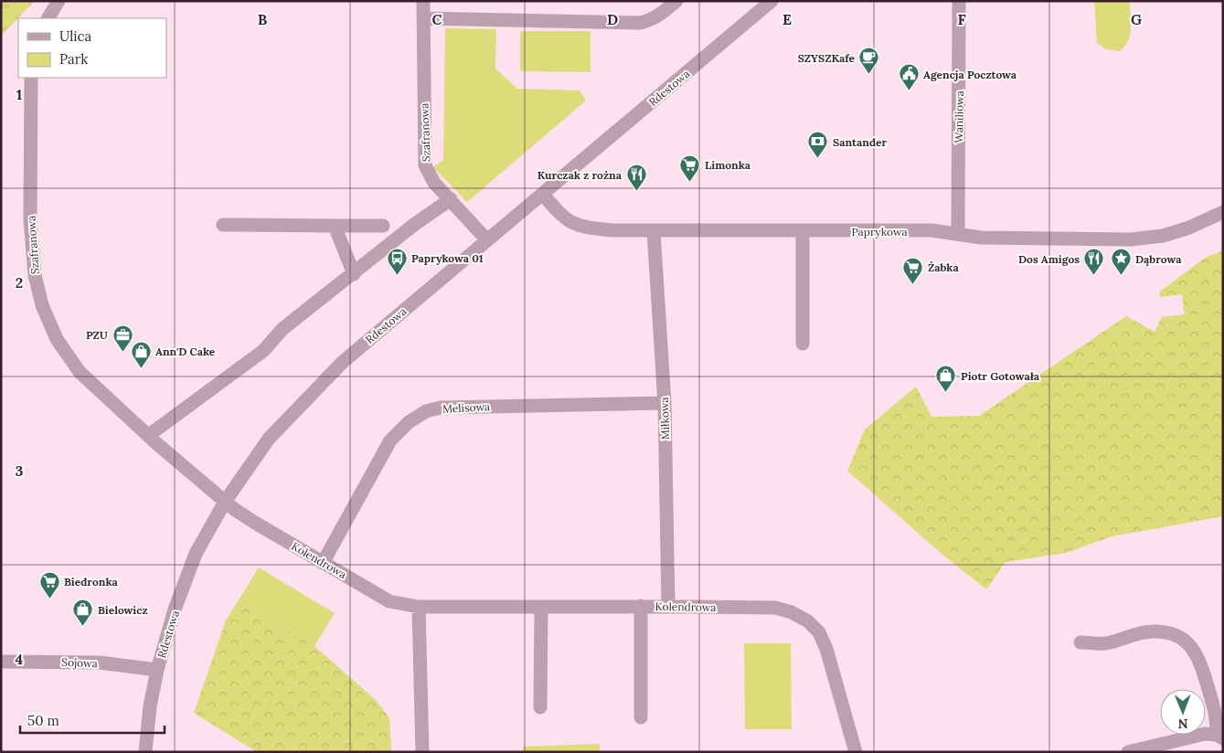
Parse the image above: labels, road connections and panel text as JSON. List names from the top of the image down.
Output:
{
  "streets": {
    "street": [
      "Rdestowa",
      "Waniliowa",
      "Szafranowa",
      "Paprykowa",
      "Melisowa",
      "Miłkowa",
      "Kolendrowa",
      "Sojowa"
    ]
  },
  "crossings": [
    ["Rdestowa", "Szafranowa"],
    ["Rdestowa", "Paprykowa"],
    ["Rdestowa", "Kolendrowa"],
    ["Rdestowa", "Sojowa"],
    ["Waniliowa", "Paprykowa"],
    ["Szafranowa", "Kolendrowa"],
    ["Paprykowa", "Miłkowa"],
    ["Melisowa", "Miłkowa"],
    ["Melisowa", "Kolendrowa"],
    ["Miłkowa", "Kolendrowa"]
  ],
  "places": {
    "cafe": ["SZYSZKafe"],
    "public building": ["Agencja Pocztowa"],
    "bank": ["Santander"],
    "supermarket": ["Limonka", "Żabka", "Biedronka"],
    "restaurant": ["Kurczak z rożna", "Dos Amigos"],
    "bus stop": ["Paprykowa 01"],
    "place": ["Dąbrowa"],
    "office": ["PZU"],
    "shop": ["Ann'D Cake", "Piotr Gotowała", "Bielowicz"]
  },
  "legend": ["Ulica", "Park"],
  "scale_bar": "50 m",
  "north": "bottom",
  "grid": {
    "columns": [
      "B",
      "C",
      "D",
      "E",
      "F",
      "G"
    ],
    "rows": [
      "1",
      "2",
      "3",
      "4"
    ]
  }
}
